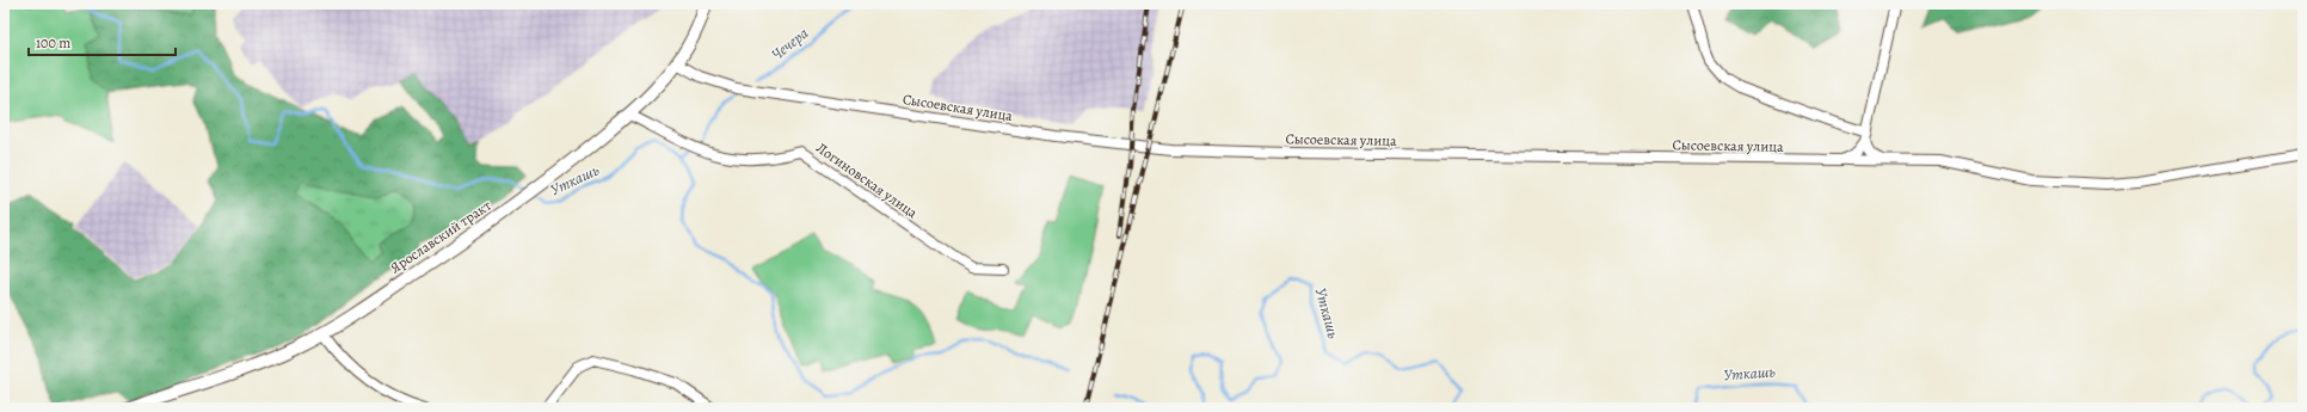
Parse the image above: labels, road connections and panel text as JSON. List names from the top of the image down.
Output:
{
  "streets": {
    "street": ["Сысоевская улица", "Логиновская улица", "Ярославский тракт"]
  },
  "crossings": [
    ["Сысоевская улица", "Ярославский тракт"],
    ["Логиновская улица", "Ярославский тракт"]
  ],
  "water": ["Чечера", "Уткашь"],
  "scale_bar": "100 m"
}
